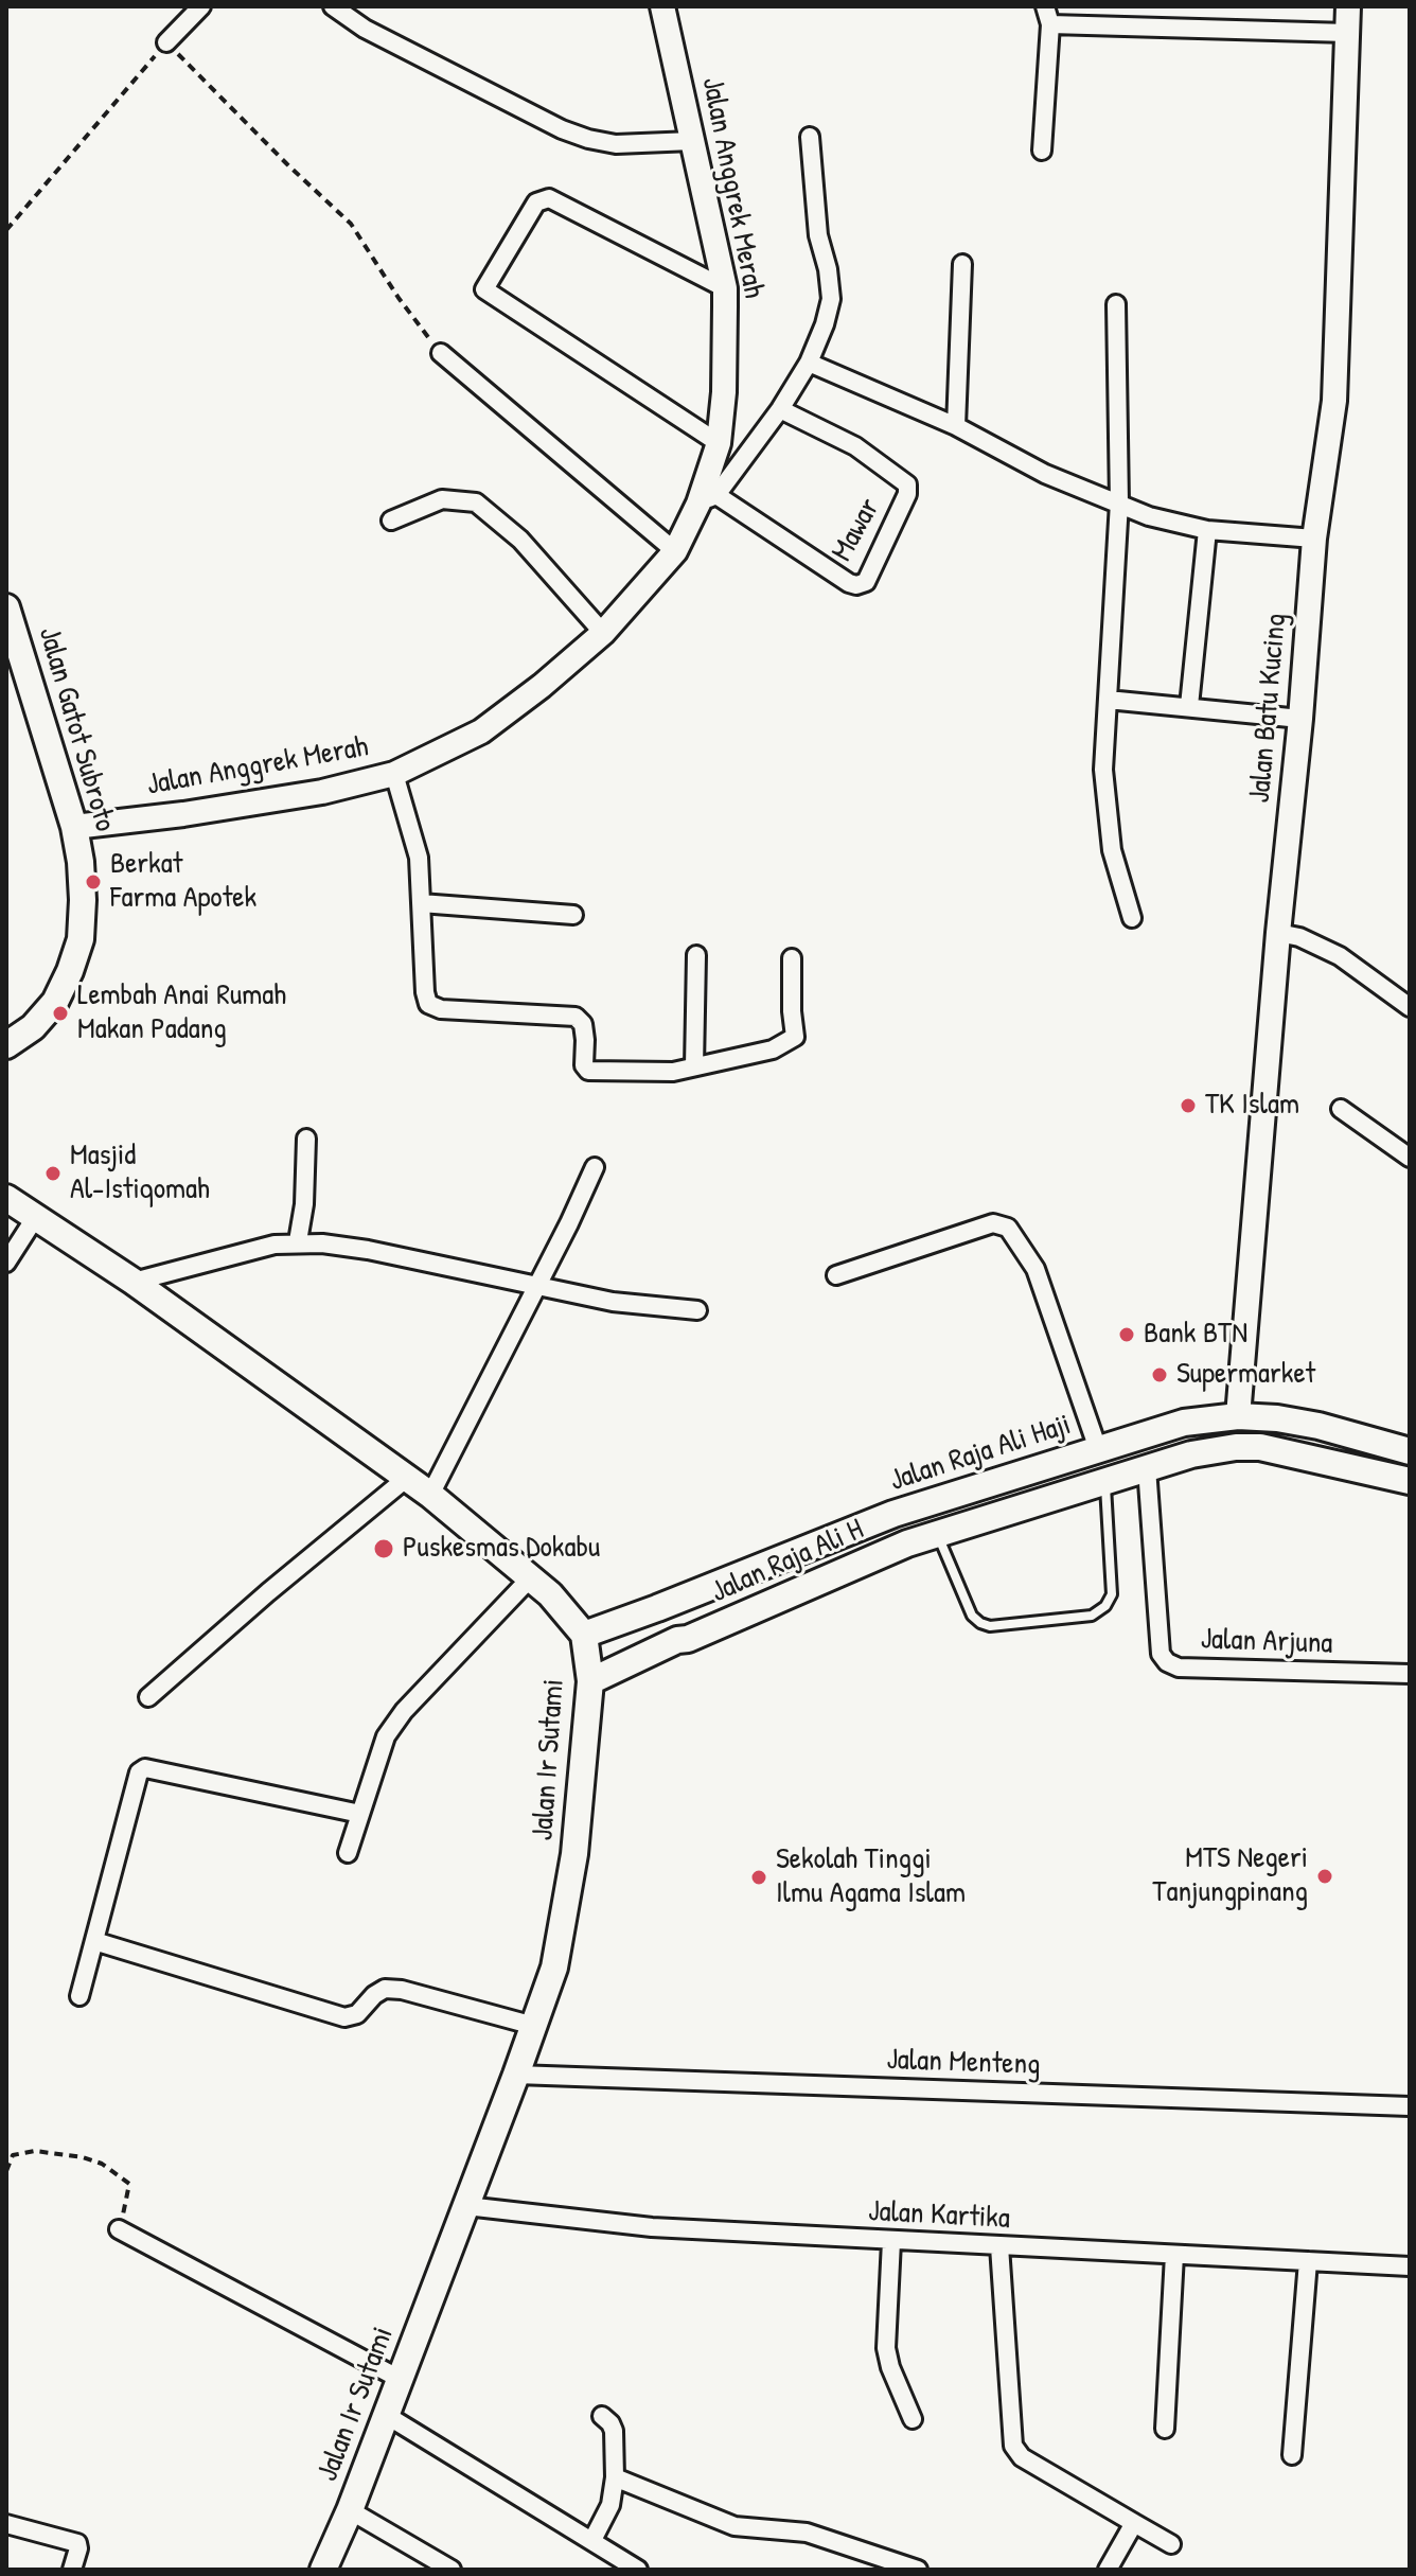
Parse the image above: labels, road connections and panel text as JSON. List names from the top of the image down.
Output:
{
  "streets": {
    "main road": [
      "Jalan Gatot Subroto",
      "Jalan Raja Ali Haji",
      "Jalan Raja Ali H",
      "Jalan Ir Sutami"
    ],
    "street": [
      "Jalan Anggrek Merah",
      "Mawar",
      "Jalan Batu Kucing",
      "Jalan Arjuna",
      "Jalan Menteng",
      "Jalan Kartika"
    ]
  },
  "crossings": [
    ["Jalan Anggrek Merah", "Mawar"],
    ["Jalan Anggrek Merah", "Jalan Gatot Subroto"],
    ["Jalan Batu Kucing", "Jalan Raja Ali Haji"],
    ["Jalan Raja Ali Haji", "Jalan Ir Sutami"],
    ["Jalan Raja Ali H", "Jalan Arjuna"],
    ["Jalan Raja Ali H", "Jalan Ir Sutami"],
    ["Jalan Ir Sutami", "Jalan Menteng"],
    ["Jalan Ir Sutami", "Jalan Kartika"]
  ],
  "places": [
    "Berkat Farma Apotek",
    "Lembah Anai Rumah Makan Padang",
    "TK Islam",
    "Masjid Al-Istiqomah",
    "Bank BTN",
    "Supermarket",
    "Puskesmas Dokabu",
    "MTS Negeri Tanjungpinang",
    "Sekolah Tinggi Ilmu Agama Islam"
  ]
}
